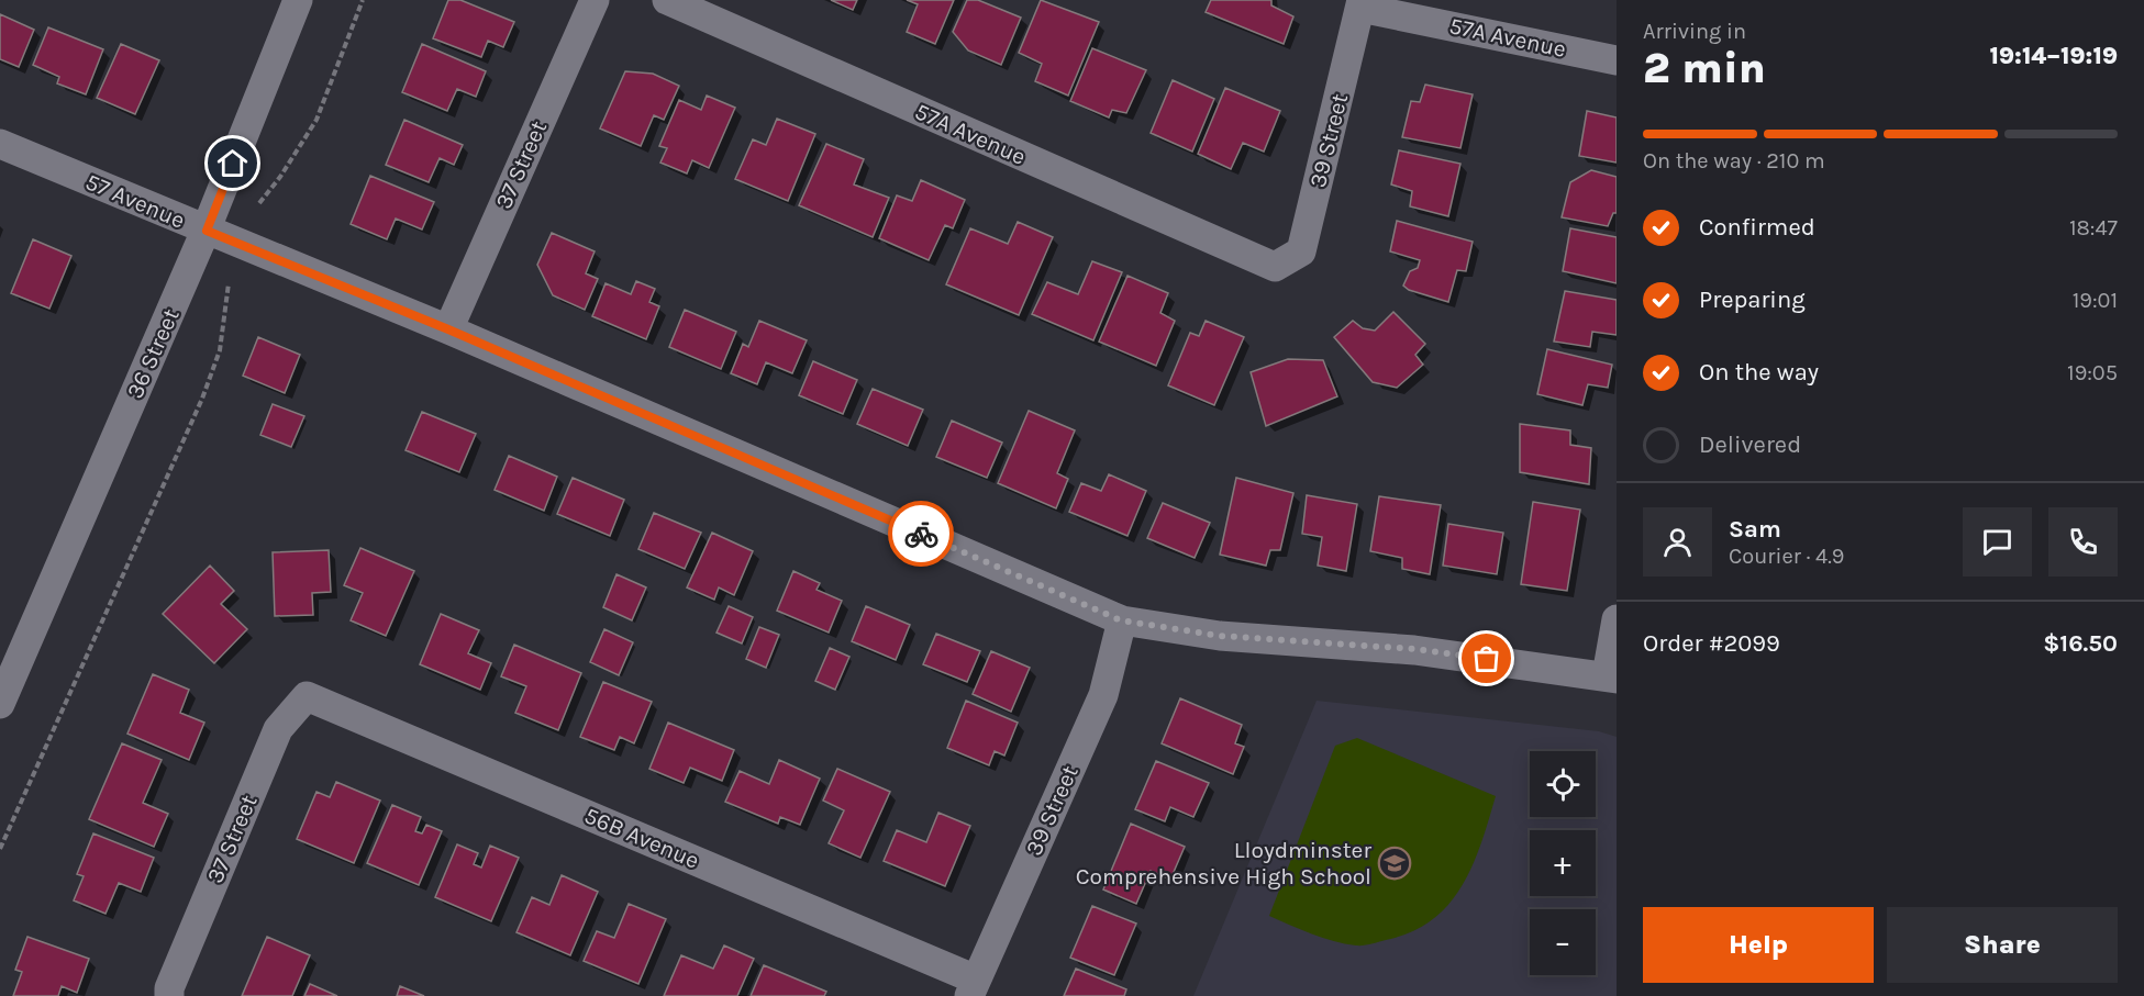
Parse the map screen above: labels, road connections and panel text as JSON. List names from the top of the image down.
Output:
{
  "streets": {
    "street": [
      "57A Avenue",
      "39 Street",
      "37 Street",
      "57 Avenue",
      "36 Street",
      "56B Avenue"
    ]
  },
  "crossings": [
    ["57A Avenue", "39 Street"],
    ["39 Street", "57 Avenue"],
    ["39 Street", "56B Avenue"],
    ["37 Street", "57 Avenue"],
    ["37 Street", "56B Avenue"],
    ["57 Avenue", "36 Street"]
  ],
  "places": {
    "school or university": ["Lloydminster Comprehensive High School"]
  },
  "page": {
    "heading": ["2 min", "Arriving in", "19:14–19:19"],
    "panel": [
      "Sam",
      "Courier · 4.9",
      "Order #2099",
      "$16.50"
    ],
    "bar": "On the way · 210 m",
    "list": [
      ["Confirmed", "18:47"],
      ["Preparing", "19:01"],
      ["On the way", "19:05"],
      "Delivered"
    ],
    "map_buttons": ["+", "−"],
    "buttons": ["Help", "Share"]
  }
}
